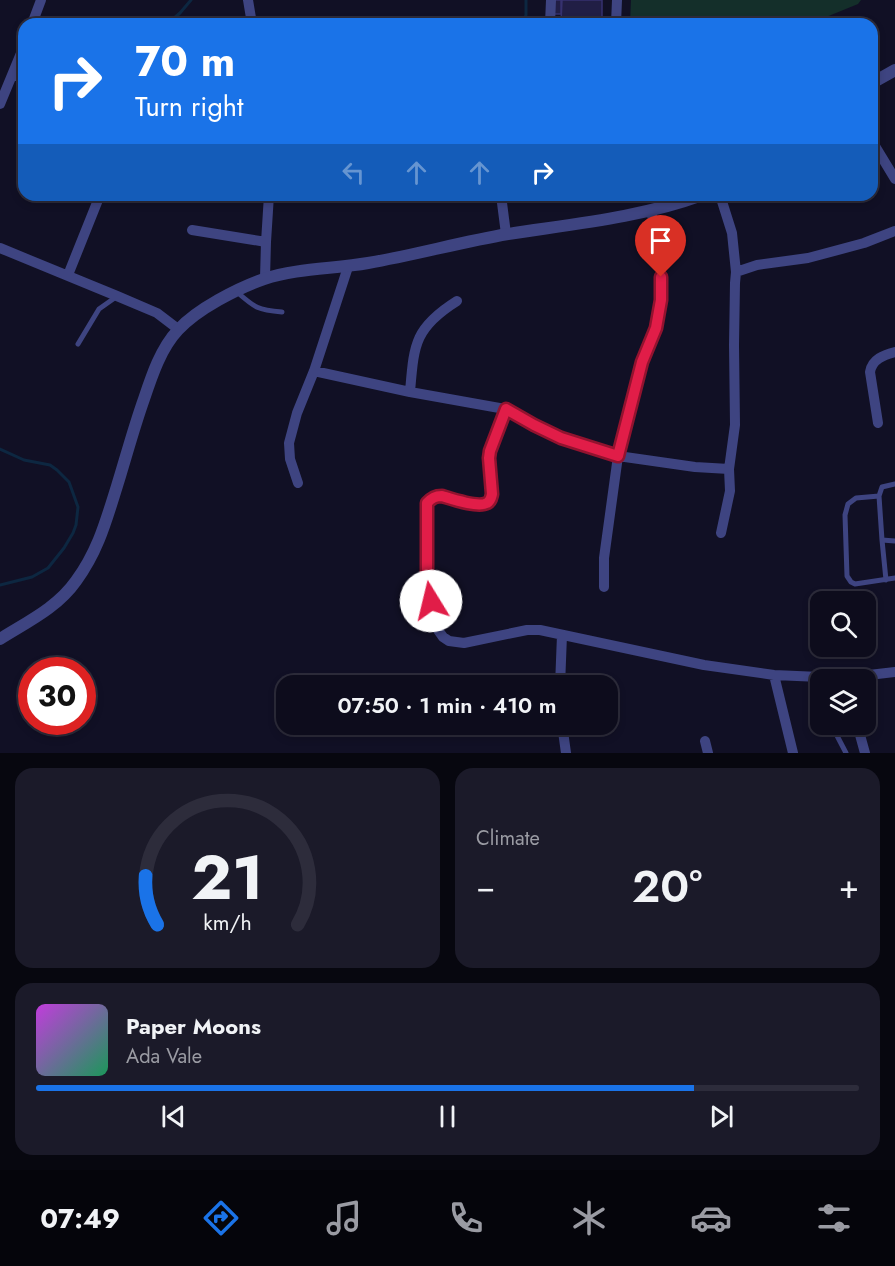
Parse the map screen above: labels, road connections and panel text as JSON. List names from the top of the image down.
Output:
{
  "page": {
    "turn": ["70 m", "Turn right"],
    "limit": "30",
    "trip": "07:50 · 1 min · 410 m",
    "tile": "Climate",
    "heat": ["−", "20°", "+"],
    "song": ["Paper Moons", "Ada Vale"],
    "tabs": "07:49",
    "gauge": ["21", "km/h"]
  }
}
